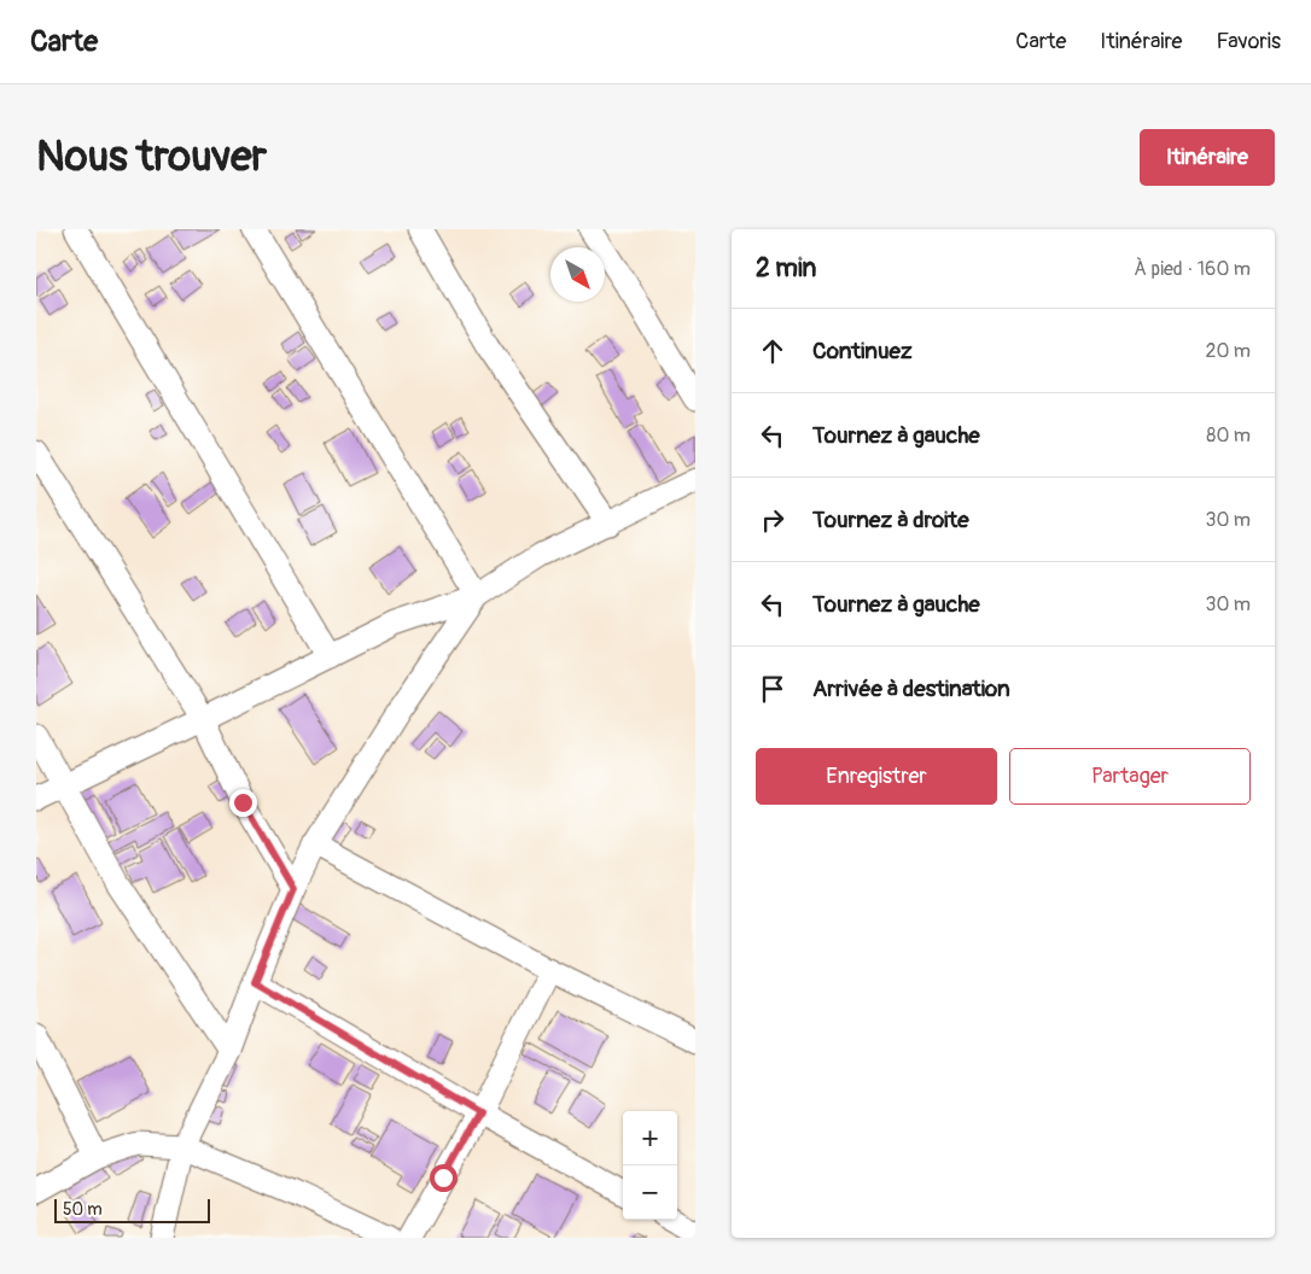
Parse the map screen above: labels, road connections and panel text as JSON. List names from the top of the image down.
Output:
{
  "scale_bar": "50 m",
  "north": "bottom right",
  "page": {
    "header": "Carte",
    "nav": ["Carte", "Itinéraire", "Favoris"],
    "buttons": [
      "Itinéraire",
      ["Enregistrer", "Partager"]
    ],
    "title": "Nous trouver",
    "heading": ["2 min", "À pied · 160 m"],
    "list": [
      ["Continuez", "20 m"],
      ["Tournez à gauche", "80 m"],
      ["Tournez à droite", "30 m"],
      ["Tournez à gauche", "30 m"],
      "Arrivée à destination"
    ],
    "map_buttons": ["+", "−"],
    "scale": "50 m"
  }
}
